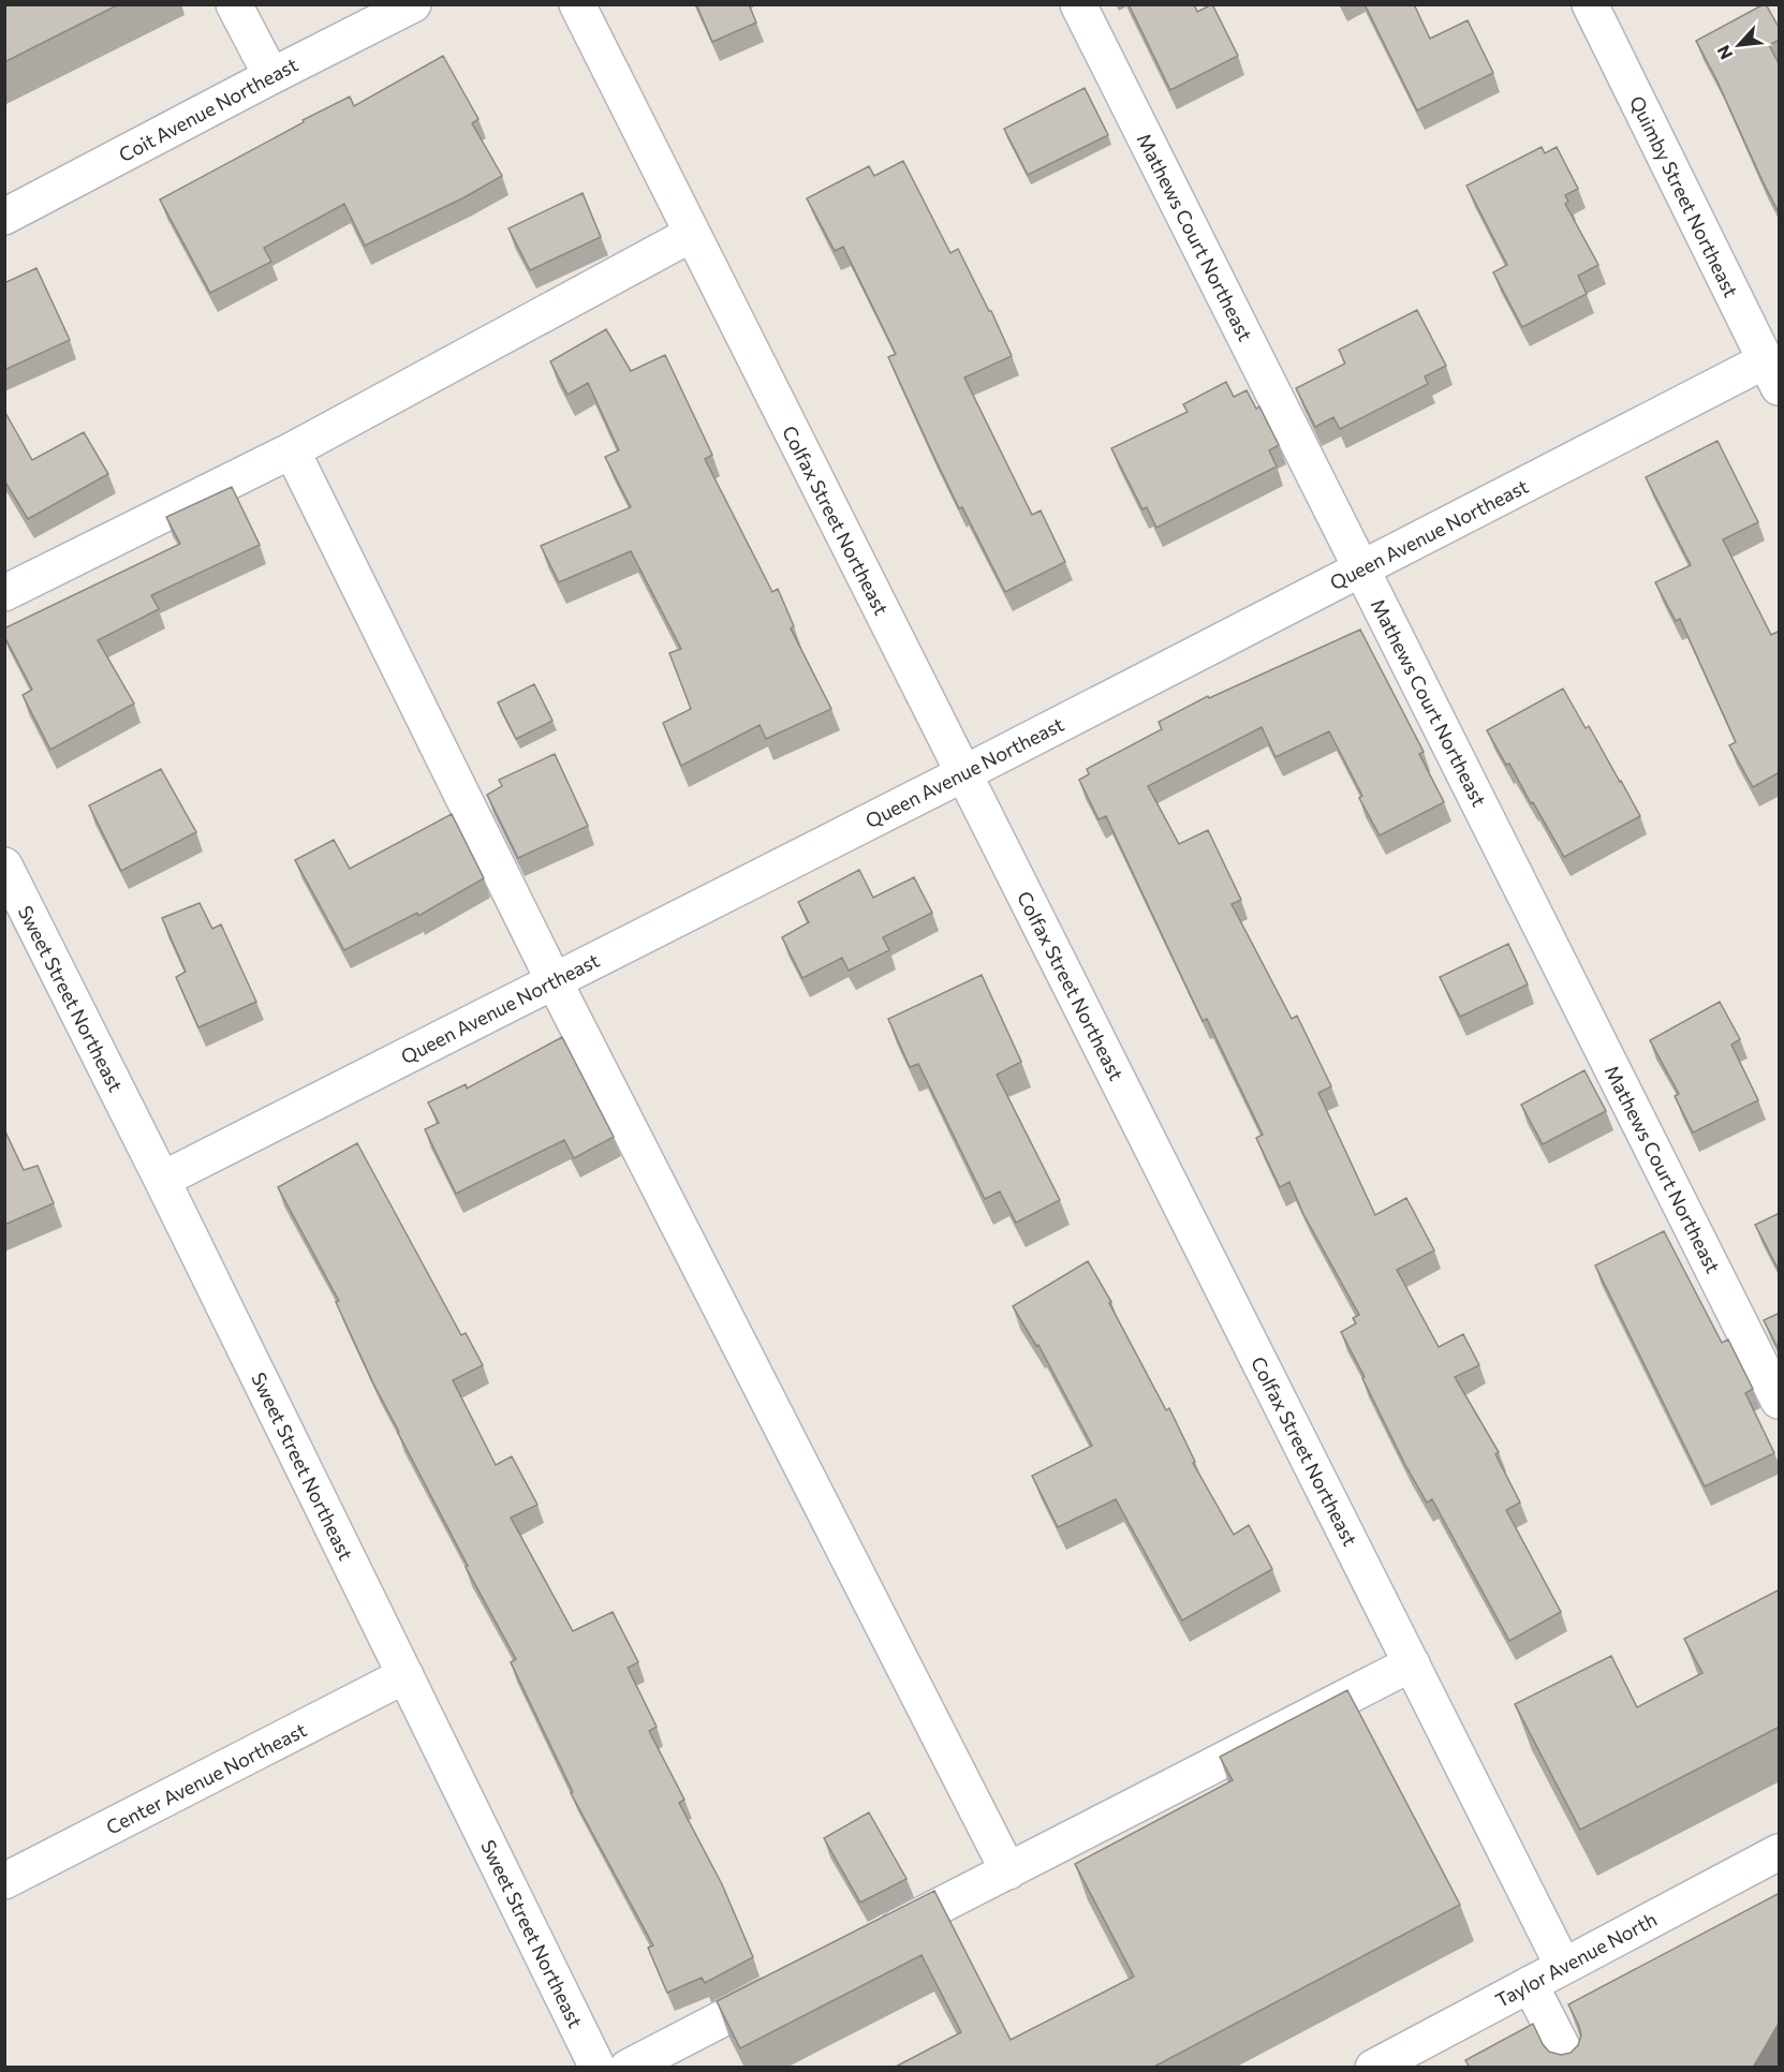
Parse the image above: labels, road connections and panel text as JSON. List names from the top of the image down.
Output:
{
  "streets": {
    "street": [
      "Coit Avenue Northeast",
      "Quimby Street Northeast",
      "Mathews Court Northeast",
      "Colfax Street Northeast",
      "Queen Avenue Northeast",
      "Sweet Street Northeast",
      "Center Avenue Northeast",
      "Taylor Avenue North"
    ]
  },
  "crossings": [
    ["Quimby Street Northeast", "Queen Avenue Northeast"],
    ["Mathews Court Northeast", "Queen Avenue Northeast"],
    ["Colfax Street Northeast", "Queen Avenue Northeast"],
    ["Colfax Street Northeast", "Taylor Avenue North"],
    ["Queen Avenue Northeast", "Sweet Street Northeast"],
    ["Sweet Street Northeast", "Center Avenue Northeast"]
  ],
  "north": "bottom left"
}
